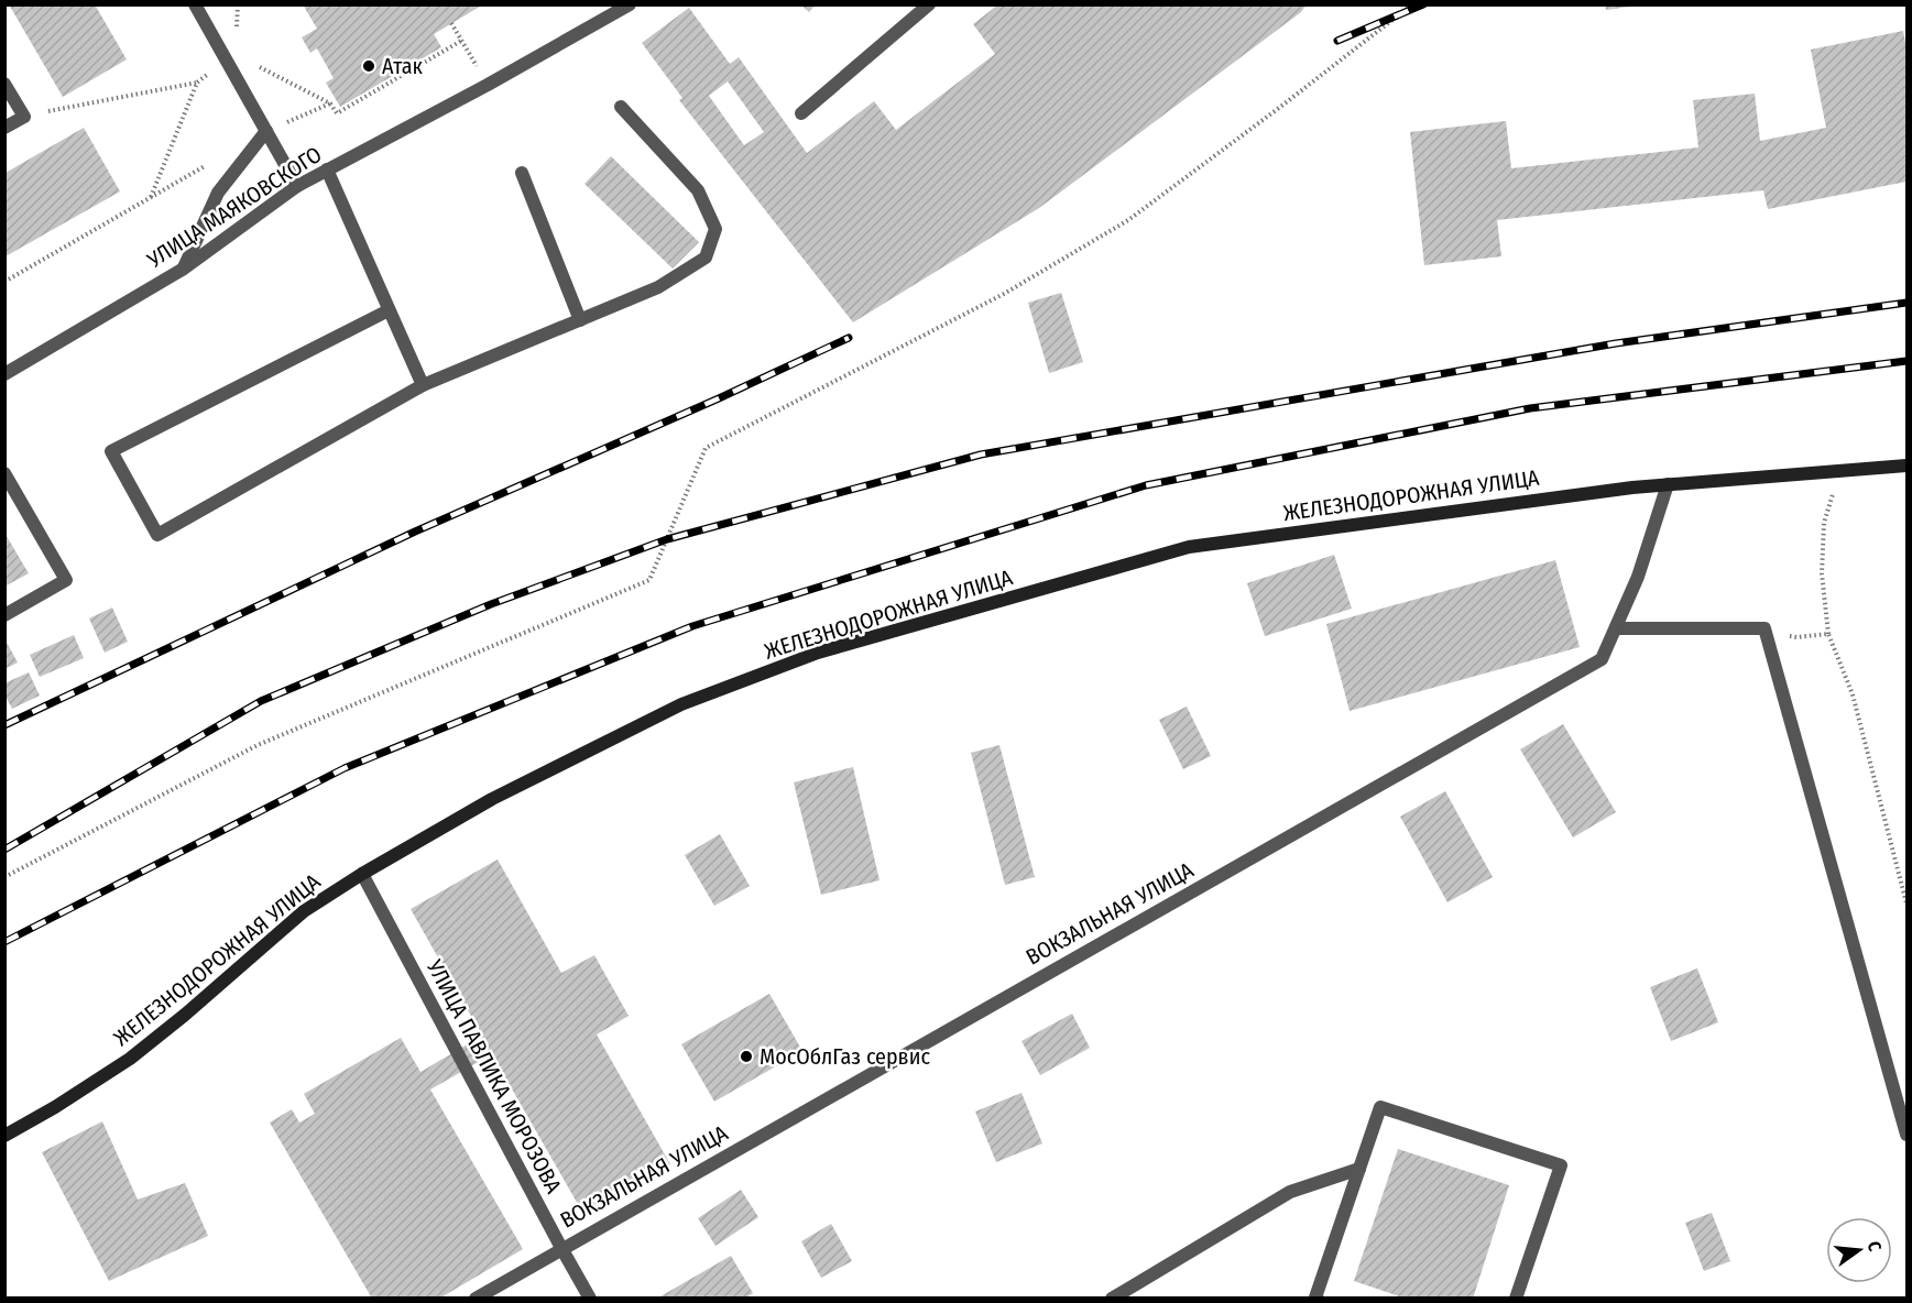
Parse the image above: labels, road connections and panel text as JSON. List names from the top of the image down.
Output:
{
  "streets": {
    "street": [
      "УЛИЦА МАЯКОВСКОГО",
      "ЖЕЛЕЗНОДОРОЖНАЯ УЛИЦА",
      "ВОКЗАЛЬНАЯ УЛИЦА",
      "УЛИЦА ПАВЛИКА МОРОЗОВА"
    ]
  },
  "crossings": [
    ["ЖЕЛЕЗНОДОРОЖНАЯ УЛИЦА", "ВОКЗАЛЬНАЯ УЛИЦА"],
    ["ЖЕЛЕЗНОДОРОЖНАЯ УЛИЦА", "УЛИЦА ПАВЛИКА МОРОЗОВА"],
    ["ВОКЗАЛЬНАЯ УЛИЦА", "УЛИЦА ПАВЛИКА МОРОЗОВА"]
  ],
  "places": ["Атак", "МосОблГаз сервис"],
  "north": "right"
}
